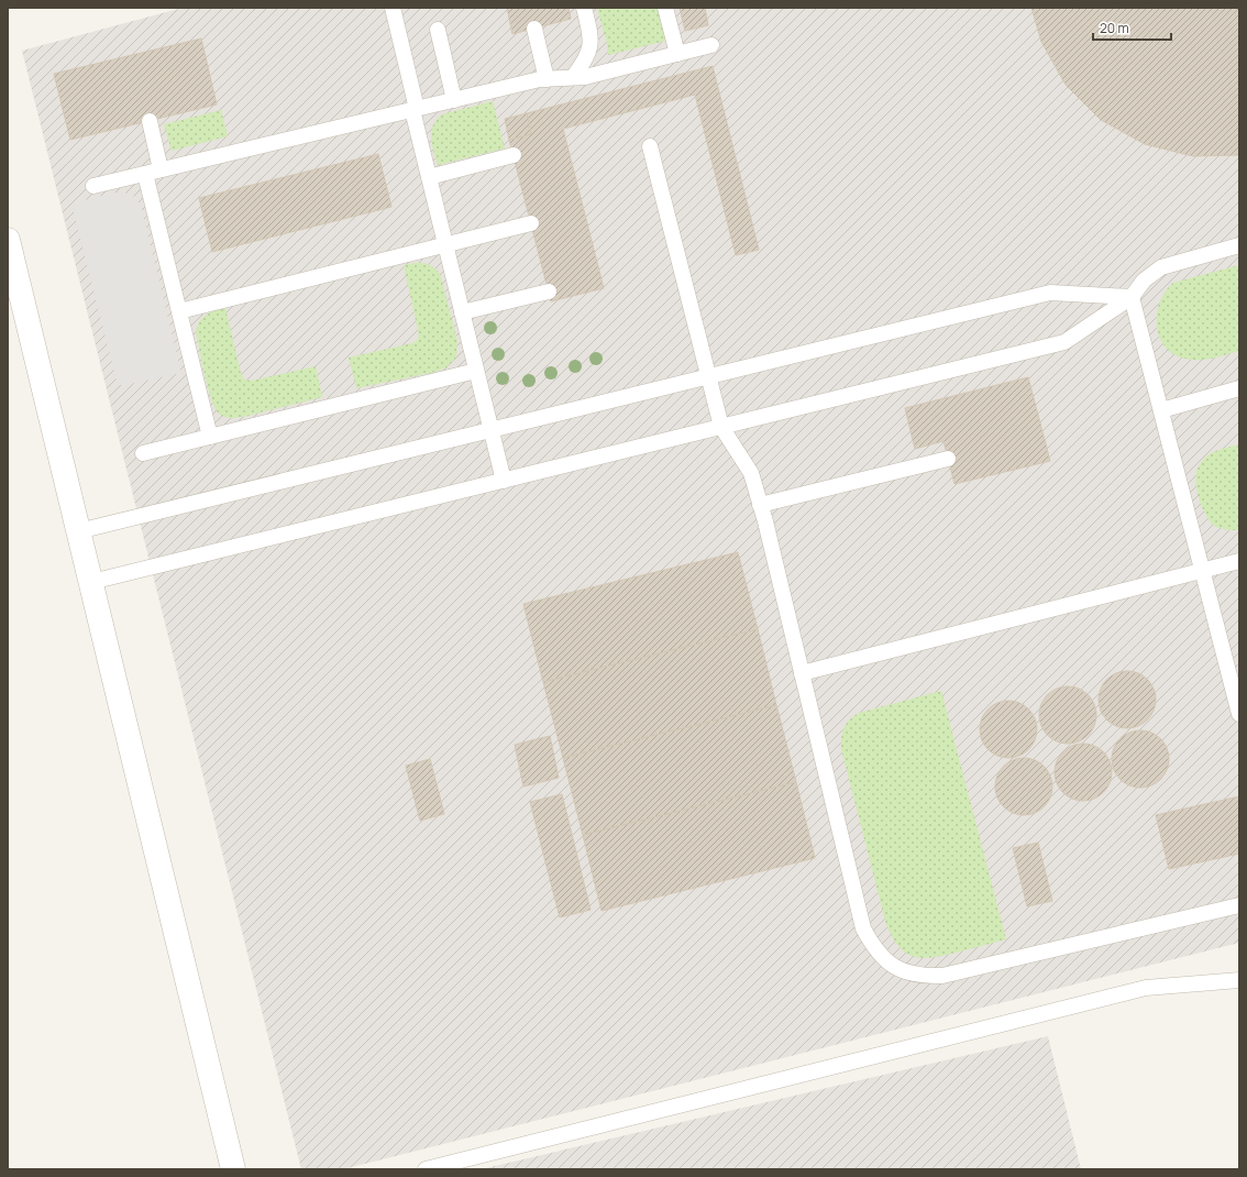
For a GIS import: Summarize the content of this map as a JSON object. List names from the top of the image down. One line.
{"scale_bar":"20 m"}
